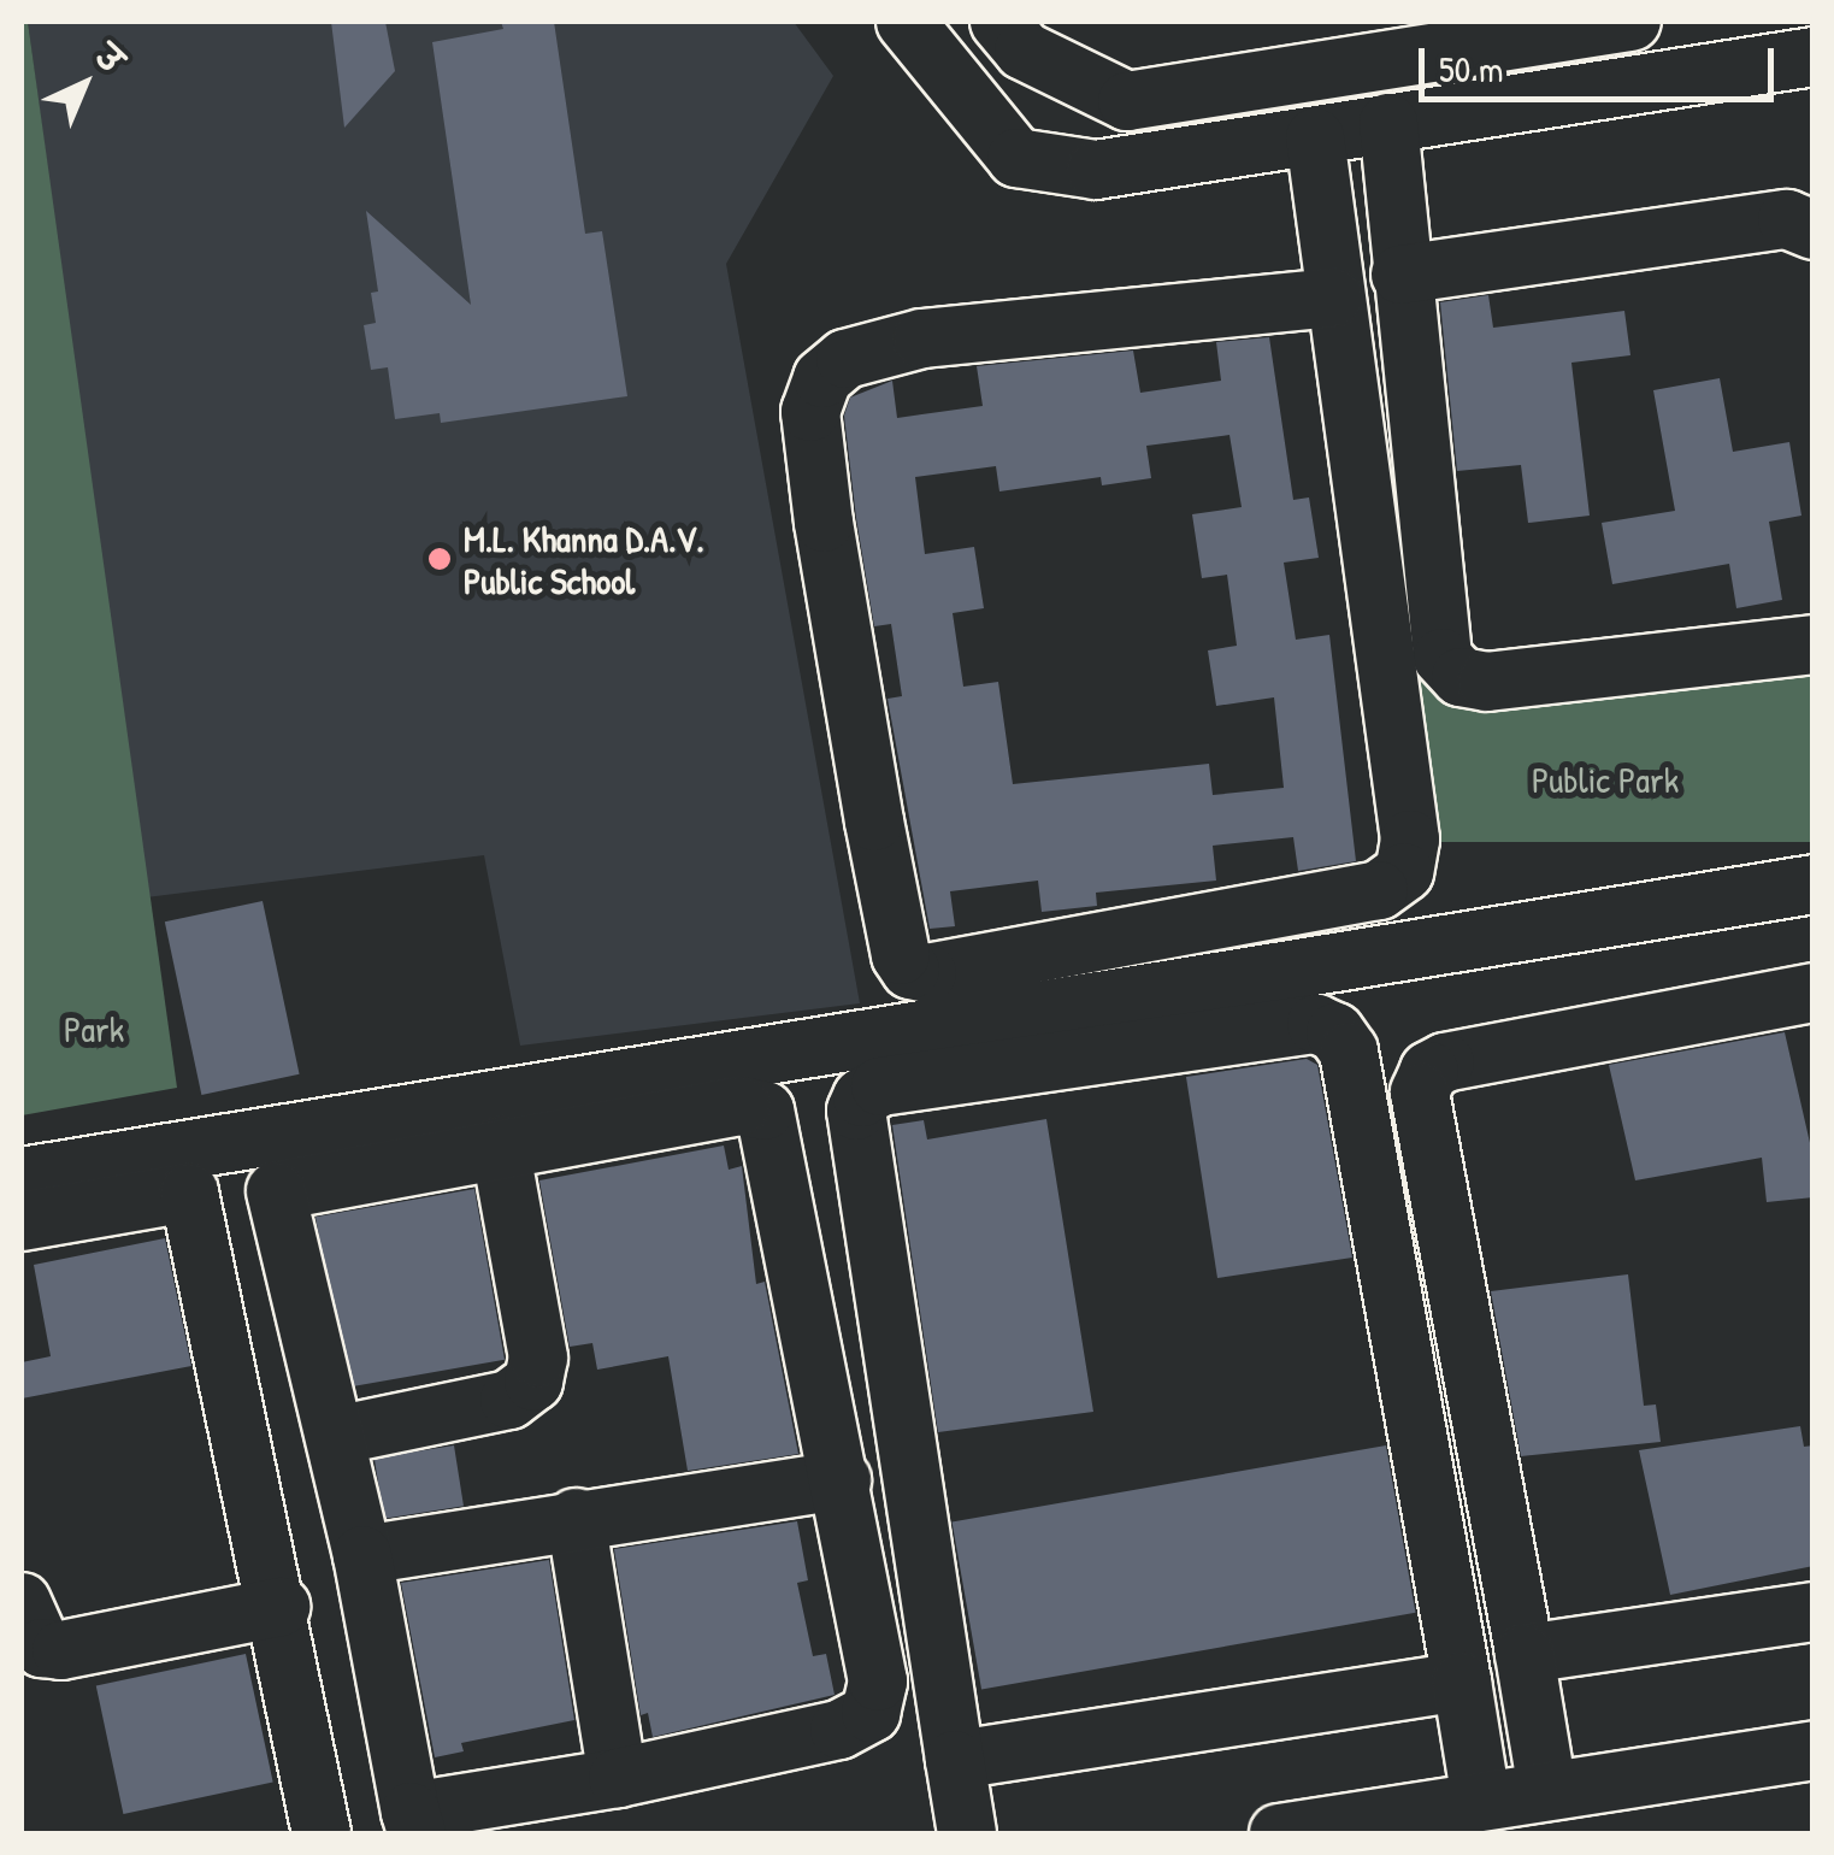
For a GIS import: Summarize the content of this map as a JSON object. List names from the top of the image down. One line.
{"parks":["Public Park","Park"],"places":["M.L. Khanna D.A.V. Public School"],"scale_bar":"50 m","north":"top right"}
